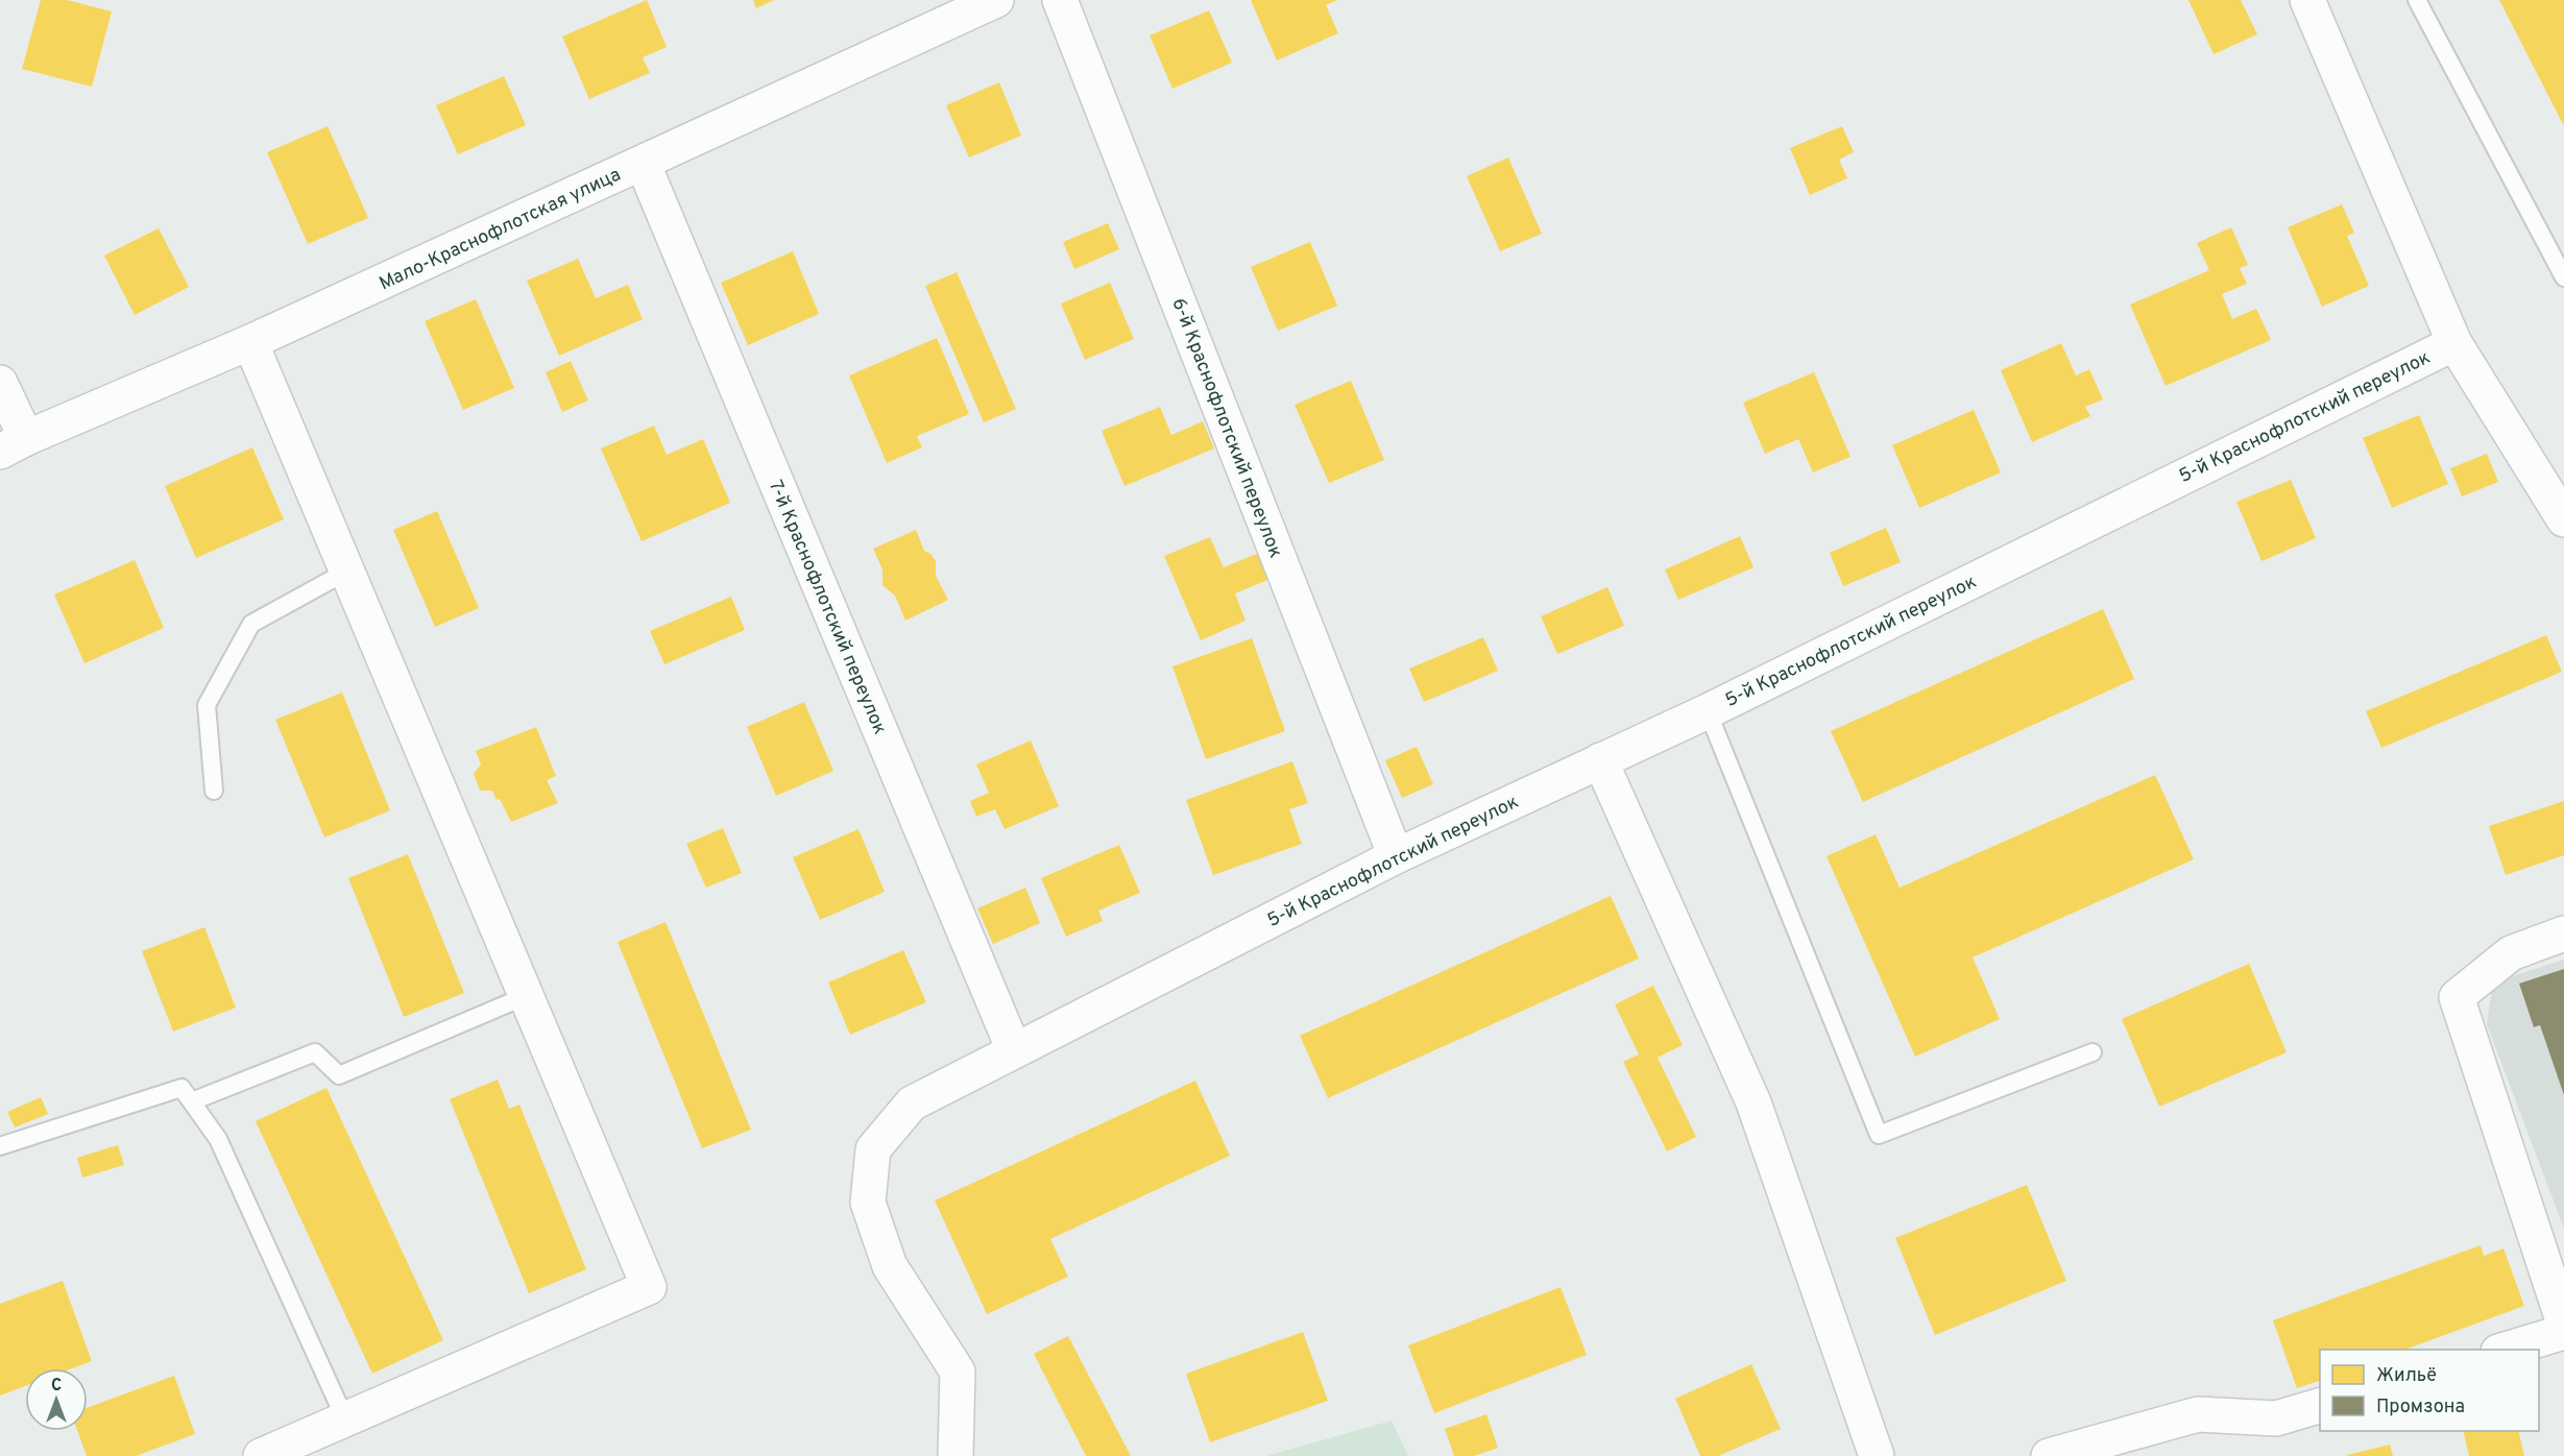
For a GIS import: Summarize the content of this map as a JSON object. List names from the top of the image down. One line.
{"streets":{"street":["Мало-Краснофлотская улица","5-й Краснофлотский переулок","6-й Краснофлотский переулок","7-й Краснофлотский переулок"]},"crossings":[["Мало-Краснофлотская улица","7-й Краснофлотский переулок"],["5-й Краснофлотский переулок","6-й Краснофлотский переулок"],["5-й Краснофлотский переулок","7-й Краснофлотский переулок"]],"legend":["Жильё","Промзона"],"north":"top"}
